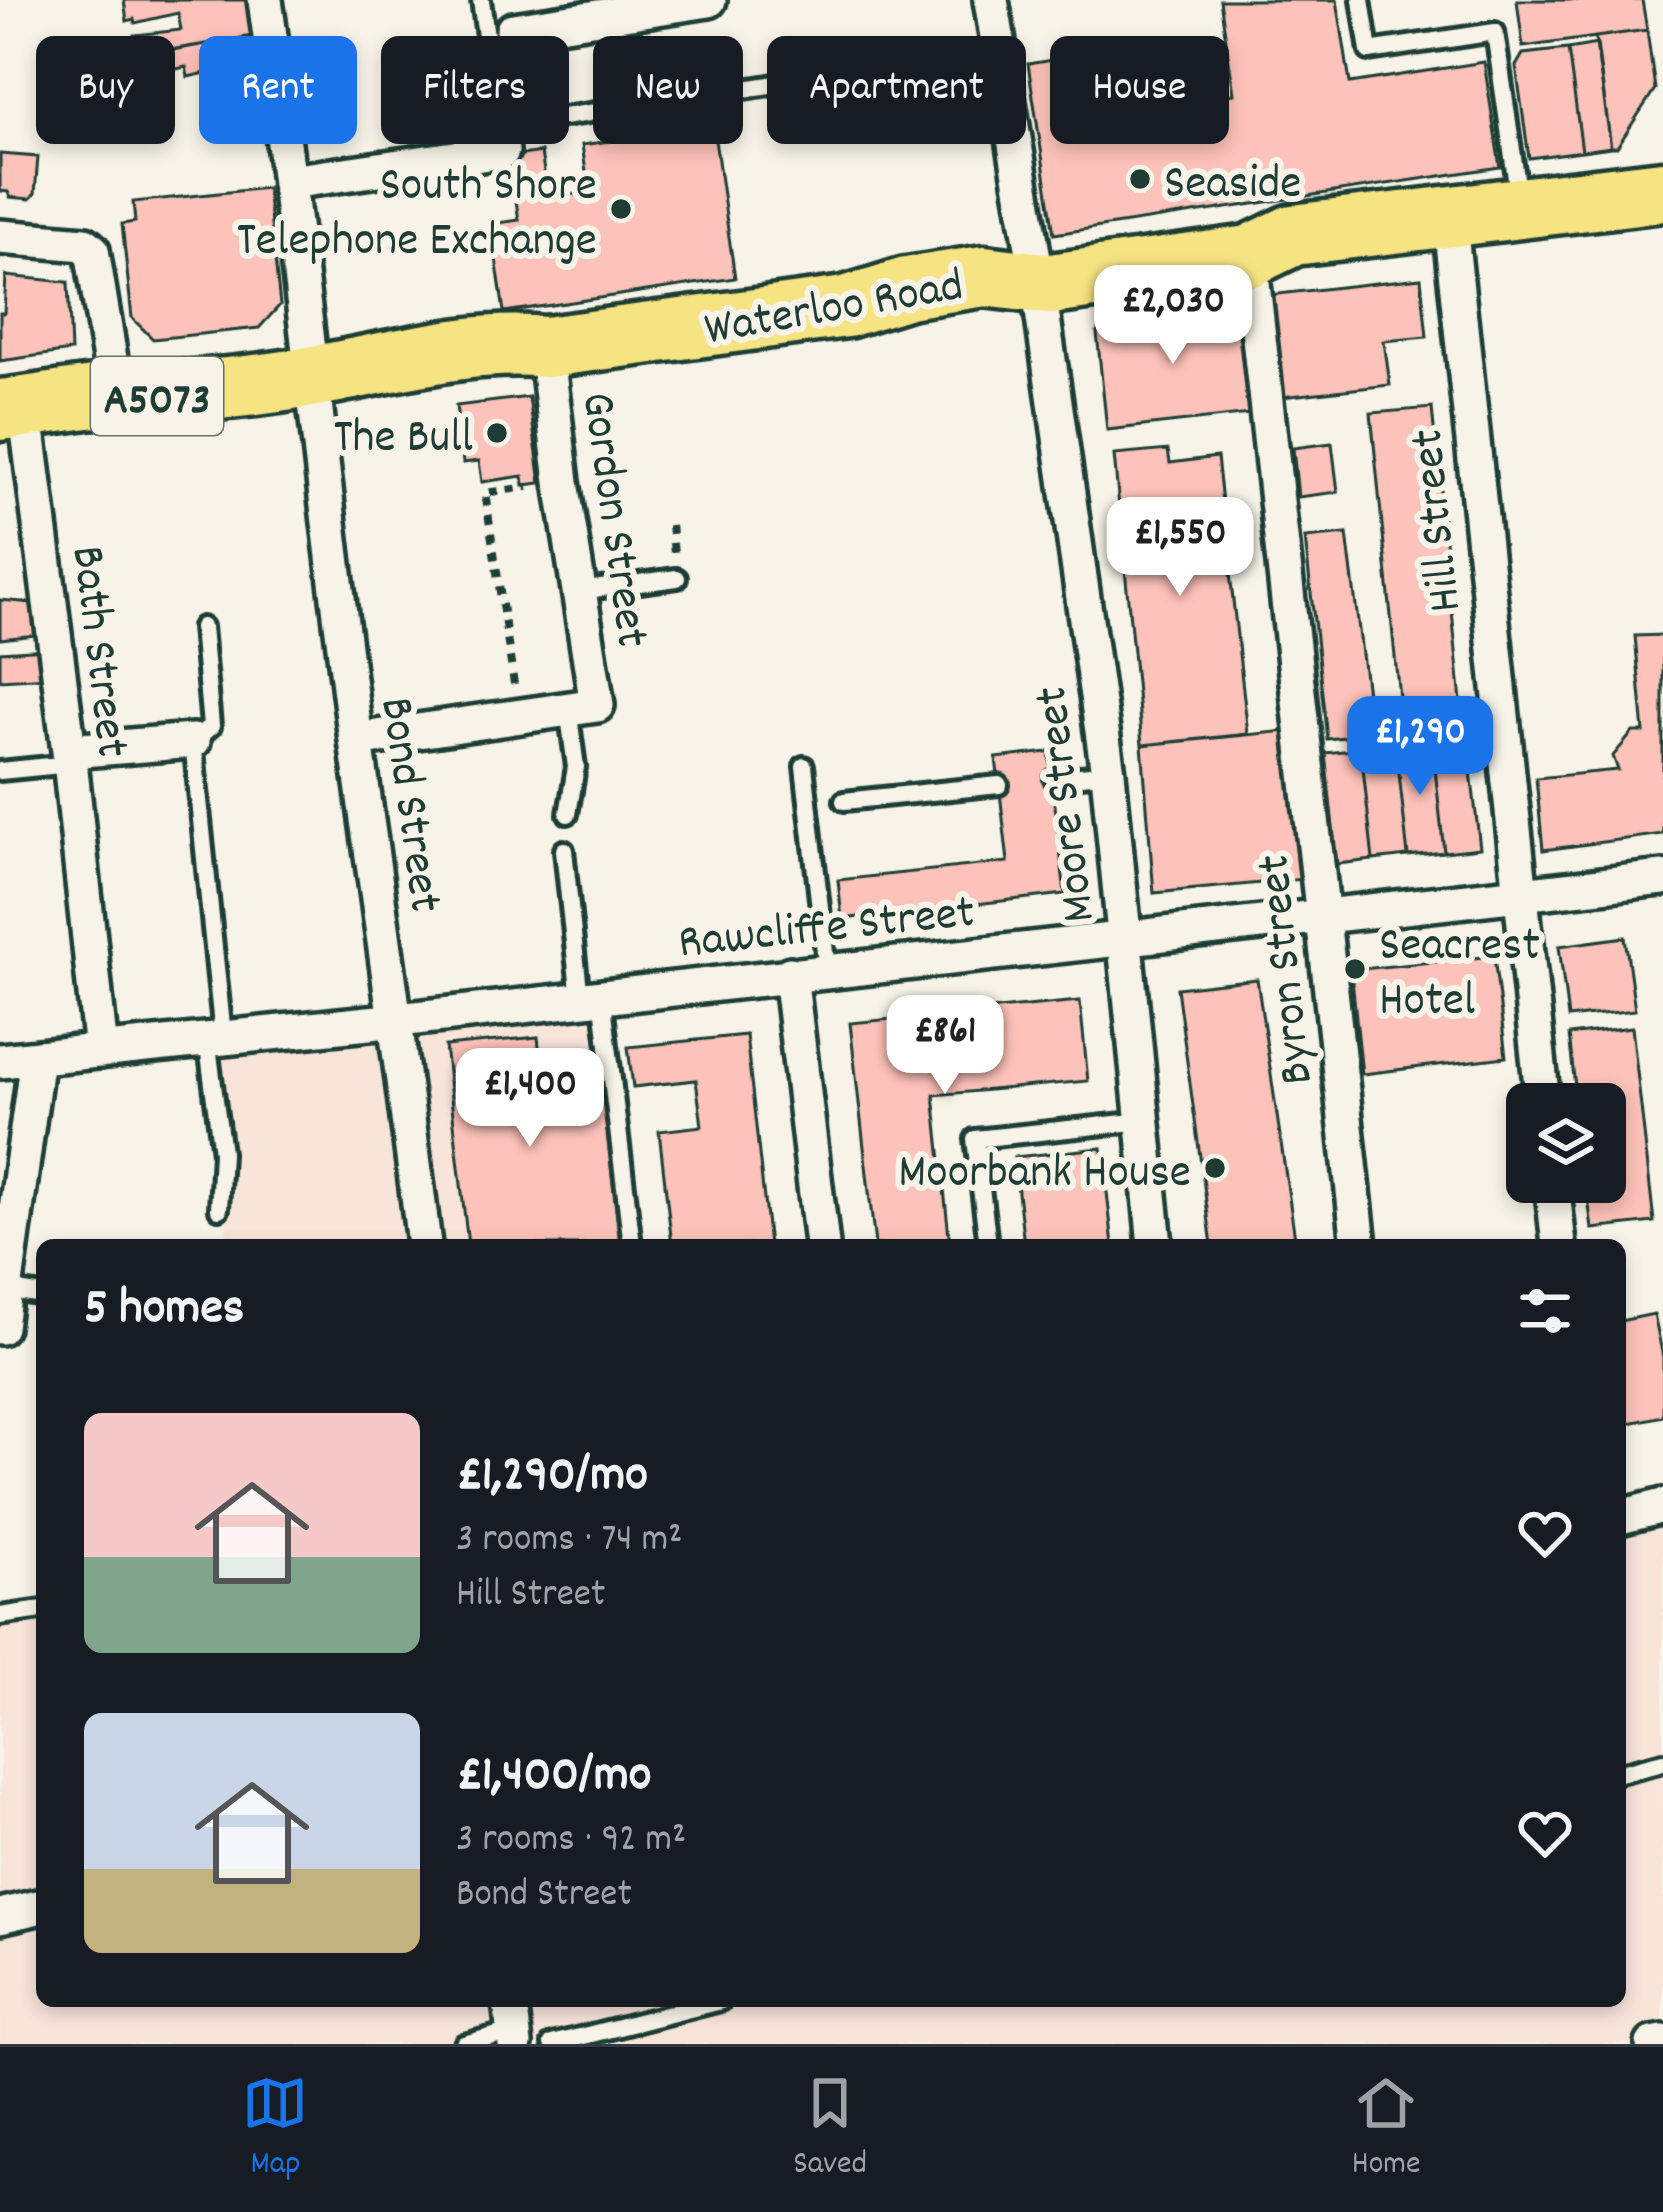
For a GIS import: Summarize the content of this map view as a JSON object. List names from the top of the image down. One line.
{"streets":{"highway":["Waterloo Road","A5073"],"street":["Gordon Street","Hill Street","Bath Street","Bond Street","Moore Street","Rawcliffe Street","Byron Street"]},"crossings":[["Waterloo Road","Gordon Street"],["Waterloo Road","Hill Street"],["Waterloo Road","Bath Street"],["Waterloo Road","Bond Street"],["Waterloo Road","Moore Street"],["Waterloo Road","Byron Street"],["Hill Street","Rawcliffe Street"],["Bath Street","Rawcliffe Street"],["Bond Street","Rawcliffe Street"],["Moore Street","Rawcliffe Street"],["Rawcliffe Street","Byron Street"]],"places":["Seaside","South Shore Telephone Exchange","The Bull","Seacrest Hotel","Moorbank House"],"page":{"chip":["Buy","Rent","Filters","New","Apartment","House"],"price":["£2,030","£1,550","£1,290","£861","£1,400"],"heading":"5 homes","list":[{"name":"£1,290/mo","note":"3 rooms · 74 m² · Hill Street"},{"name":"£1,400/mo","note":"3 rooms · 92 m² · Bond Street"}],"tabs":["Map","Saved","Home"]}}
